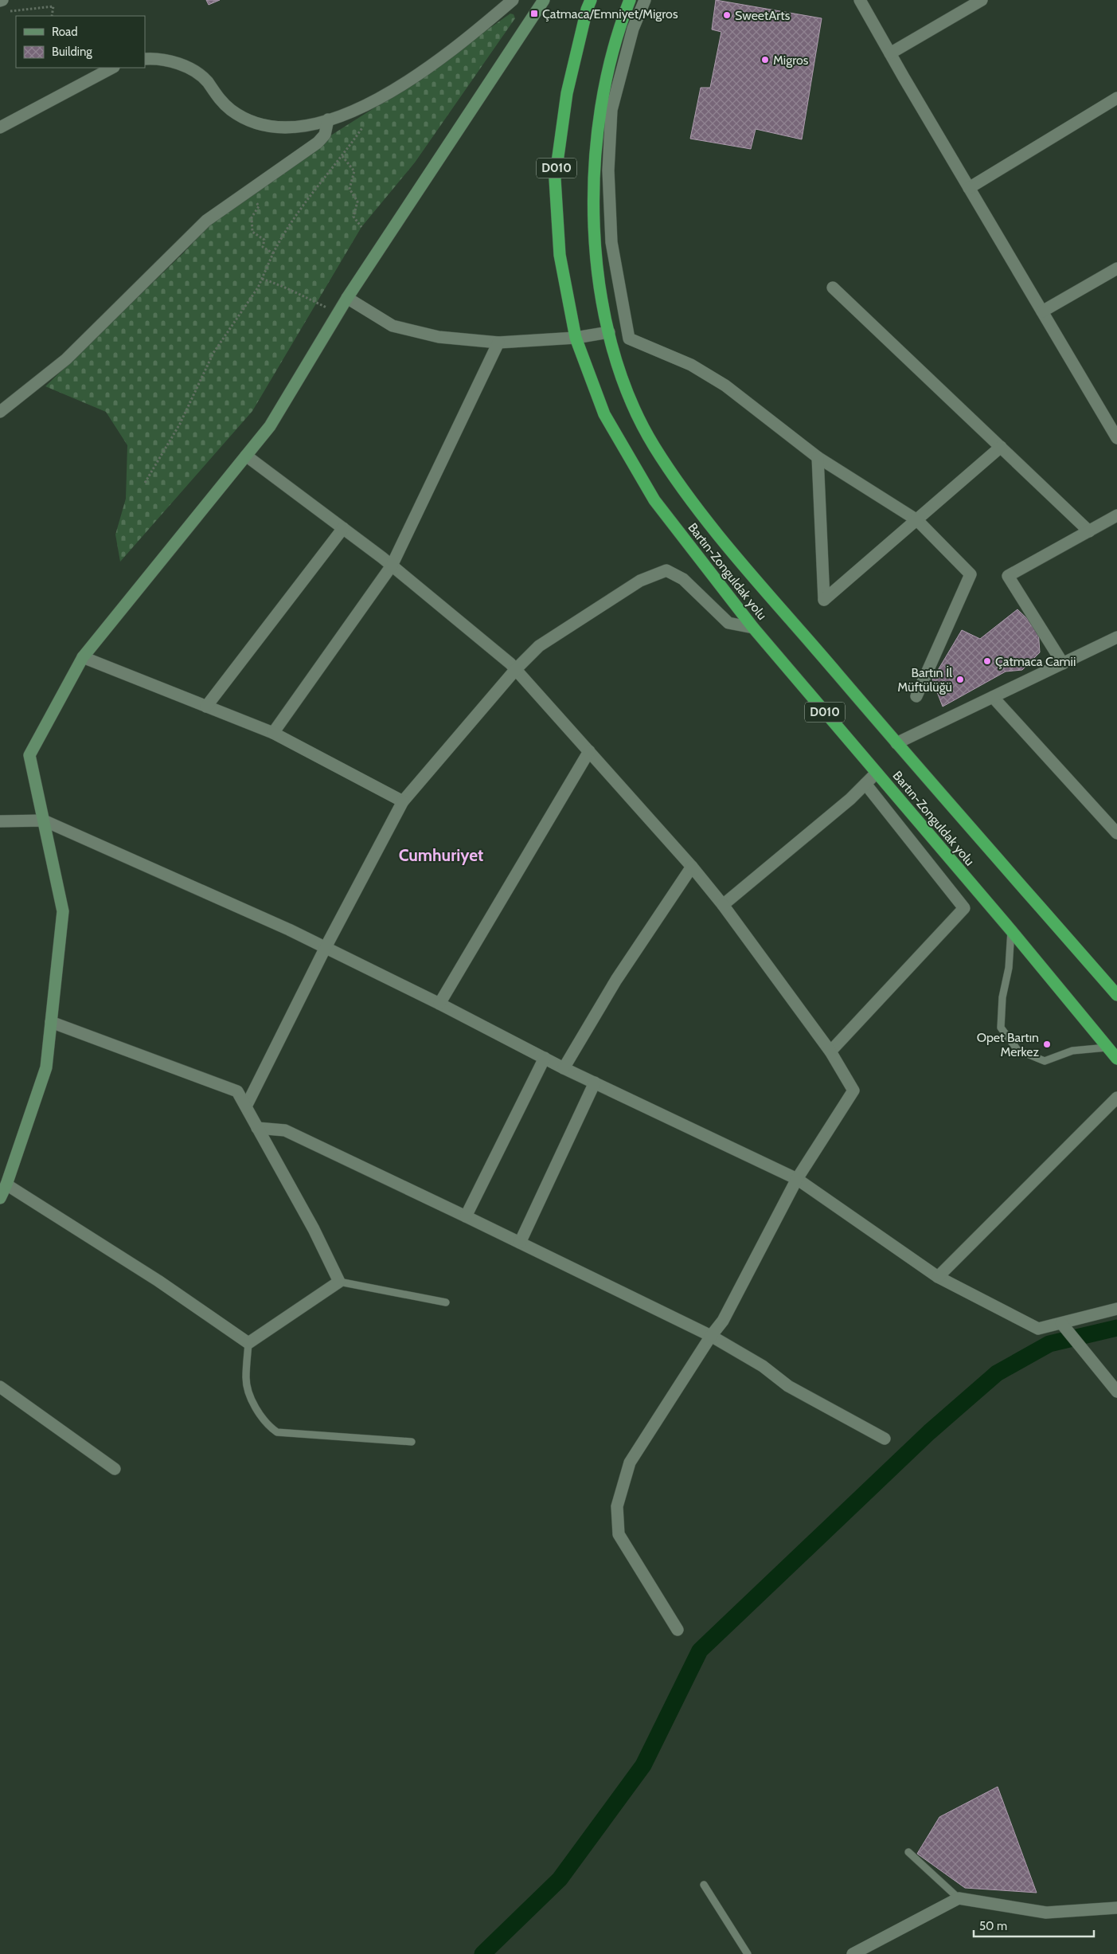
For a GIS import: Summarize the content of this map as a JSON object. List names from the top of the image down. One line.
{"streets":{"highway":["D010","Bartın-Zonguldak yolu"]},"districts":["Cumhuriyet"],"places":{"transit":["Çatmaca/Emniyet/Migros"],"other":["SweetArts","Migros","Çatmaca Camii","Bartın İl Müftülüğü","Opet Bartın Merkez"]},"legend":["Road","Building"],"scale_bar":"50 m"}
